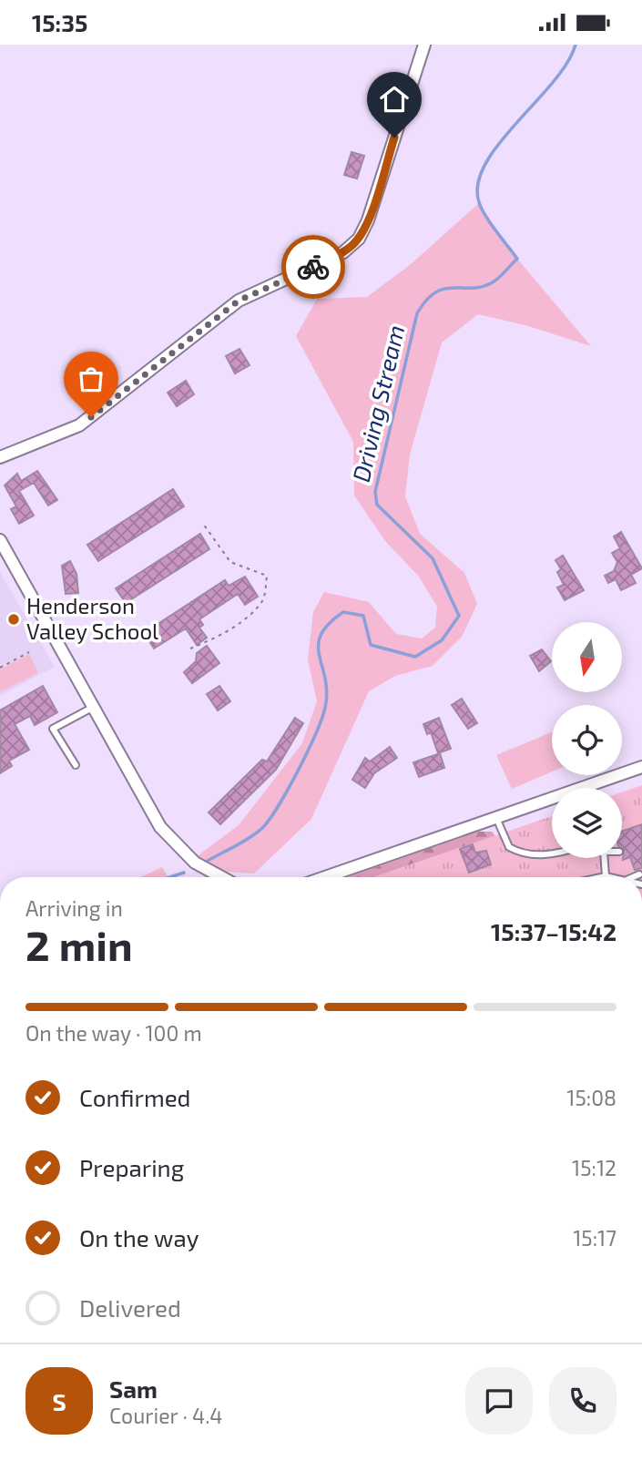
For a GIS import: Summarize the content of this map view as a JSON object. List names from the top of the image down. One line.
{"water":["Driving Stream"],"places":["Henderson Valley School"],"north":"bottom","page":{"status":"15:35","heading":["2 min","Arriving in","15:37–15:42"],"panel":["Sam","Courier · 4.4"],"bar":"On the way · 100 m","list":[["Confirmed","15:08"],["Preparing","15:12"],["On the way","15:17"],"Delivered"],"round":"S"}}
